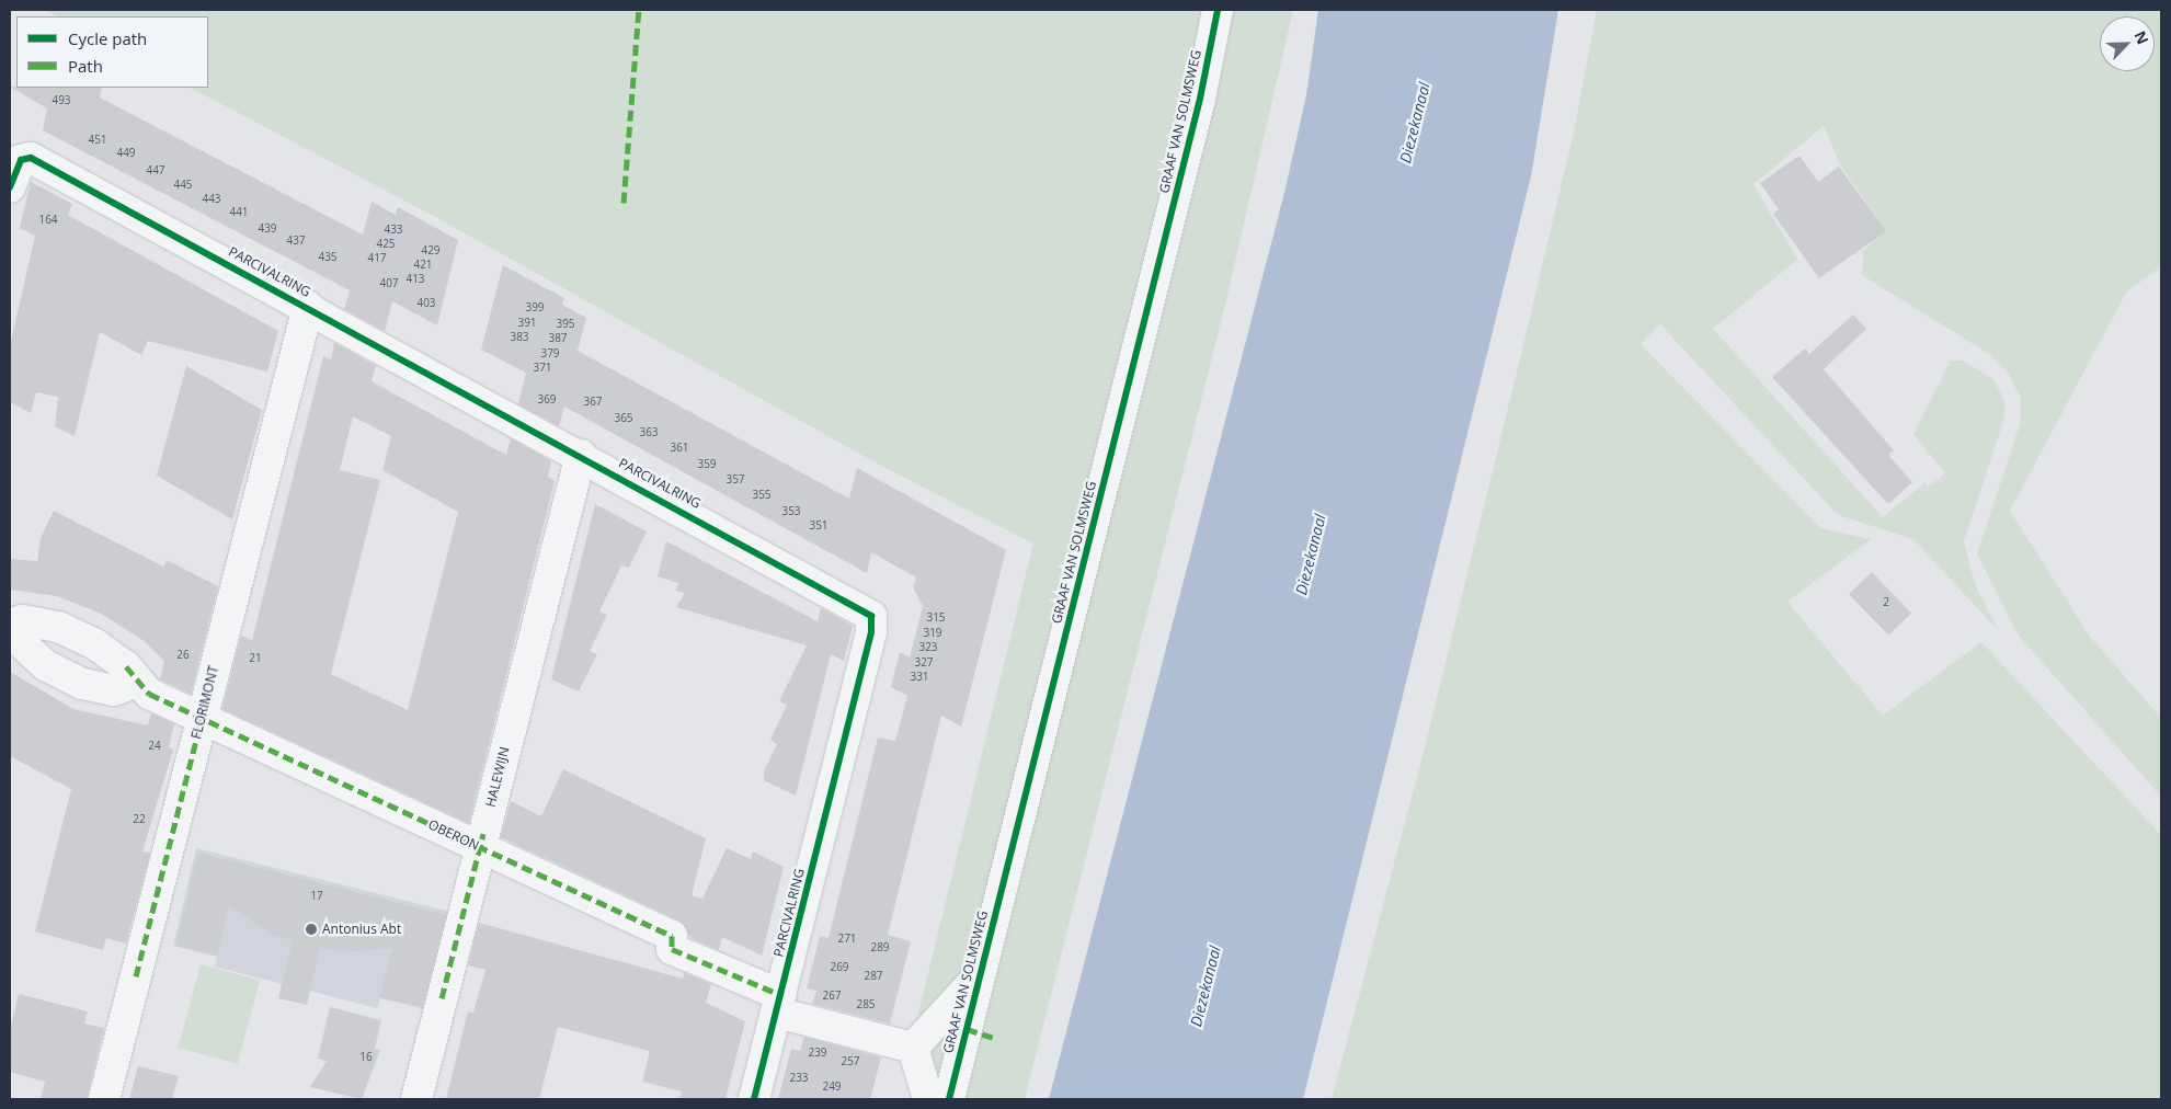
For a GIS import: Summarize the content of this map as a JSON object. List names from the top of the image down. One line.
{"streets":{"street":["GRAAF VAN SOLMSWEG","PARCIVALRING","FLORIMONT","HALEWIJN","OBERON"]},"crossings":[["PARCIVALRING","FLORIMONT"],["PARCIVALRING","HALEWIJN"],["PARCIVALRING","OBERON"],["FLORIMONT","OBERON"],["HALEWIJN","OBERON"]],"water":["Diezekanaal"],"places":["Antonius Abt"],"house_numbers":["493","451","449","447","445","443","441","164","439","433","437","425","429","435","417","421","413","407","403","399","391","395","383","387","379","371","369","367","365","363","361","359","357","355","353","351","2","315","319","323","26","21","327","331","24","22","17","271","289","269","287","267","285","239","16","257","233","249"],"legend":["Cycle path","Path"],"north":"top right"}
